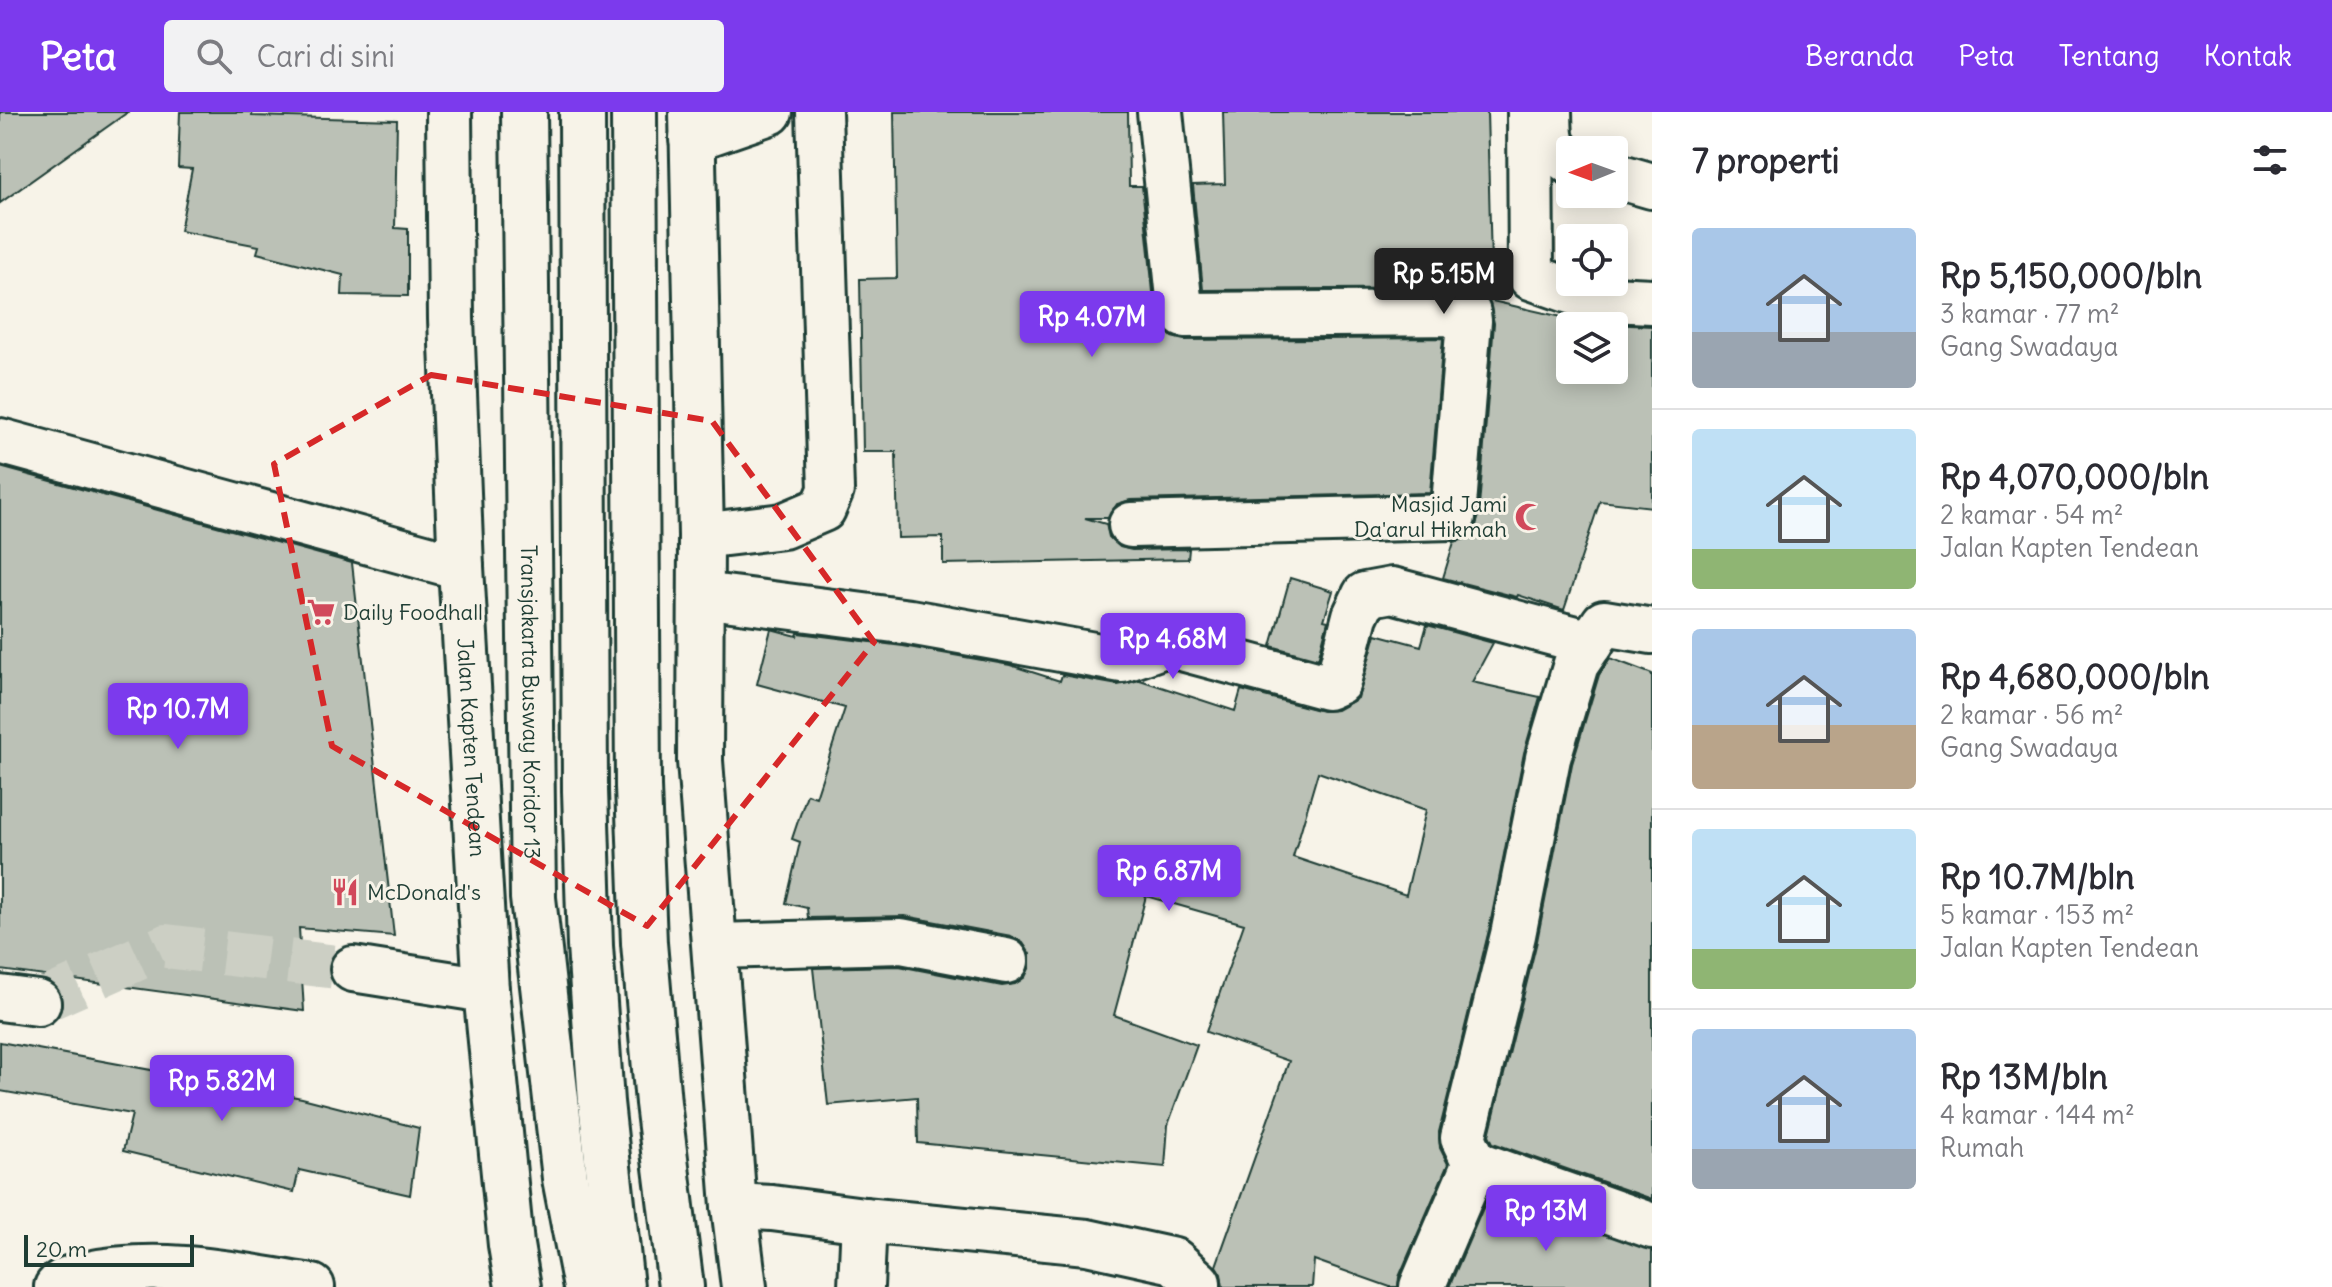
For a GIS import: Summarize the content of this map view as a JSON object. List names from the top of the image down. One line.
{"streets":{"main road":["Transjakarta Busway Koridor 13","Jalan Kapten Tendean"]},"places":{"mosque":["Masjid Jami Da'arul Hikmah"],"supermarket":["Daily Foodhall"],"restaurant":["McDonald's"]},"scale_bar":"20 m","north":"left","page":{"header":"Peta","search":"Cari di sini","nav":["Beranda","Peta","Tentang","Kontak"],"heading":"7 properti","list":[{"name":"Rp 5,150,000/bln","note":"3 kamar · 77 m² · Gang Swadaya"},{"name":"Rp 4,070,000/bln","note":"2 kamar · 54 m² · Jalan Kapten Tendean"},{"name":"Rp 4,680,000/bln","note":"2 kamar · 56 m² · Gang Swadaya"},{"name":"Rp 10.7M/bln","note":"5 kamar · 153 m² · Jalan Kapten Tendean"},{"name":"Rp 13M/bln","note":"4 kamar · 144 m² · Rumah"}],"price":["Rp 5.15M","Rp 4.07M","Rp 4.68M","Rp 10.7M","Rp 6.87M","Rp 5.82M","Rp 13M"],"scale":"20 m"}}
